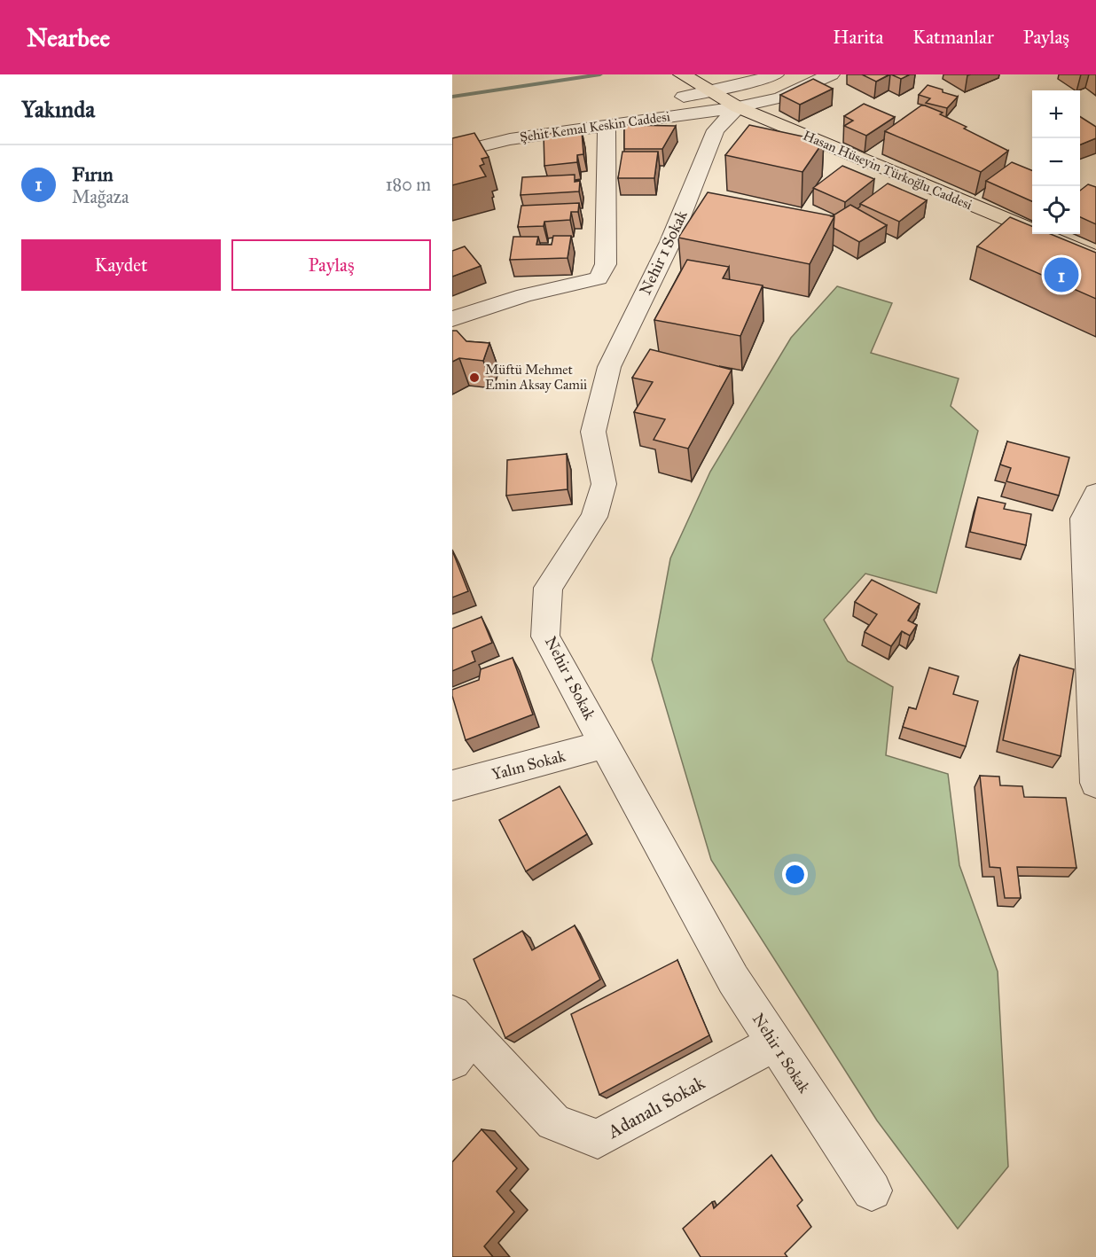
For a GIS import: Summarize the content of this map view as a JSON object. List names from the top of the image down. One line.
{"streets":{"main road":["Hasan Hüseyin Türkoğlu Caddesi"],"street":["Şehit Kemal Keskin Caddesi","Nehir 1 Sokak","Yalın Sokak","Adanalı Sokak"]},"crossings":[["Şehit Kemal Keskin Caddesi","Hasan Hüseyin Türkoğlu Caddesi"],["Şehit Kemal Keskin Caddesi","Nehir 1 Sokak"],["Hasan Hüseyin Türkoğlu Caddesi","Nehir 1 Sokak"],["Nehir 1 Sokak","Yalın Sokak"],["Nehir 1 Sokak","Adanalı Sokak"]],"places":["Müftü Mehmet Emin Aksay Camii"],"page":{"header":"Nearbee","nav":["Harita","Katmanlar","Paylaş"],"heading":"Yakında","map_buttons":["+","−"],"list":[{"mark":"1","name":"Fırın","note":"Mağaza","value":"180 m"}],"buttons":["Kaydet","Paylaş"],"pins":"1"}}
